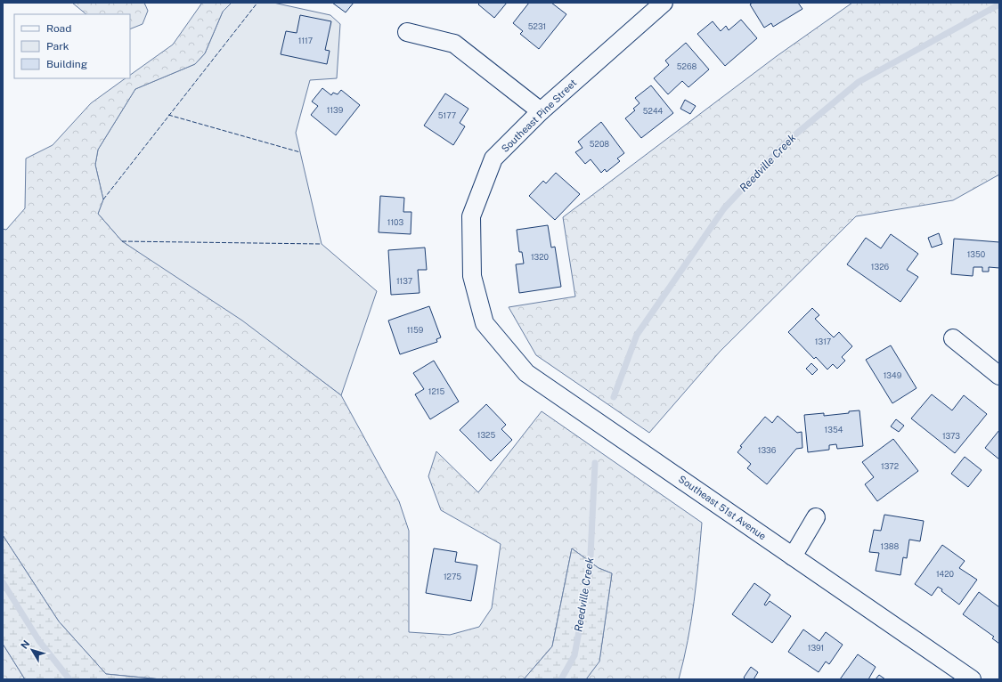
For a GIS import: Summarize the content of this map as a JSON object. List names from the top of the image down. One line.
{"streets":{"street":["Southeast Pine Street","Southeast 51st Avenue"]},"crossings":[["Southeast Pine Street","Southeast 51st Avenue"]],"water":["Reedville Creek"],"house_numbers":["5231","1117","5268","1139","5244","5177","5208","1103","1350","1320","1326","1137","1159","1317","1349","1215","1354","1325","1373","1336","1372","1388","1420","1275","1391"],"legend":["Road","Park","Building"],"north":"top left"}
